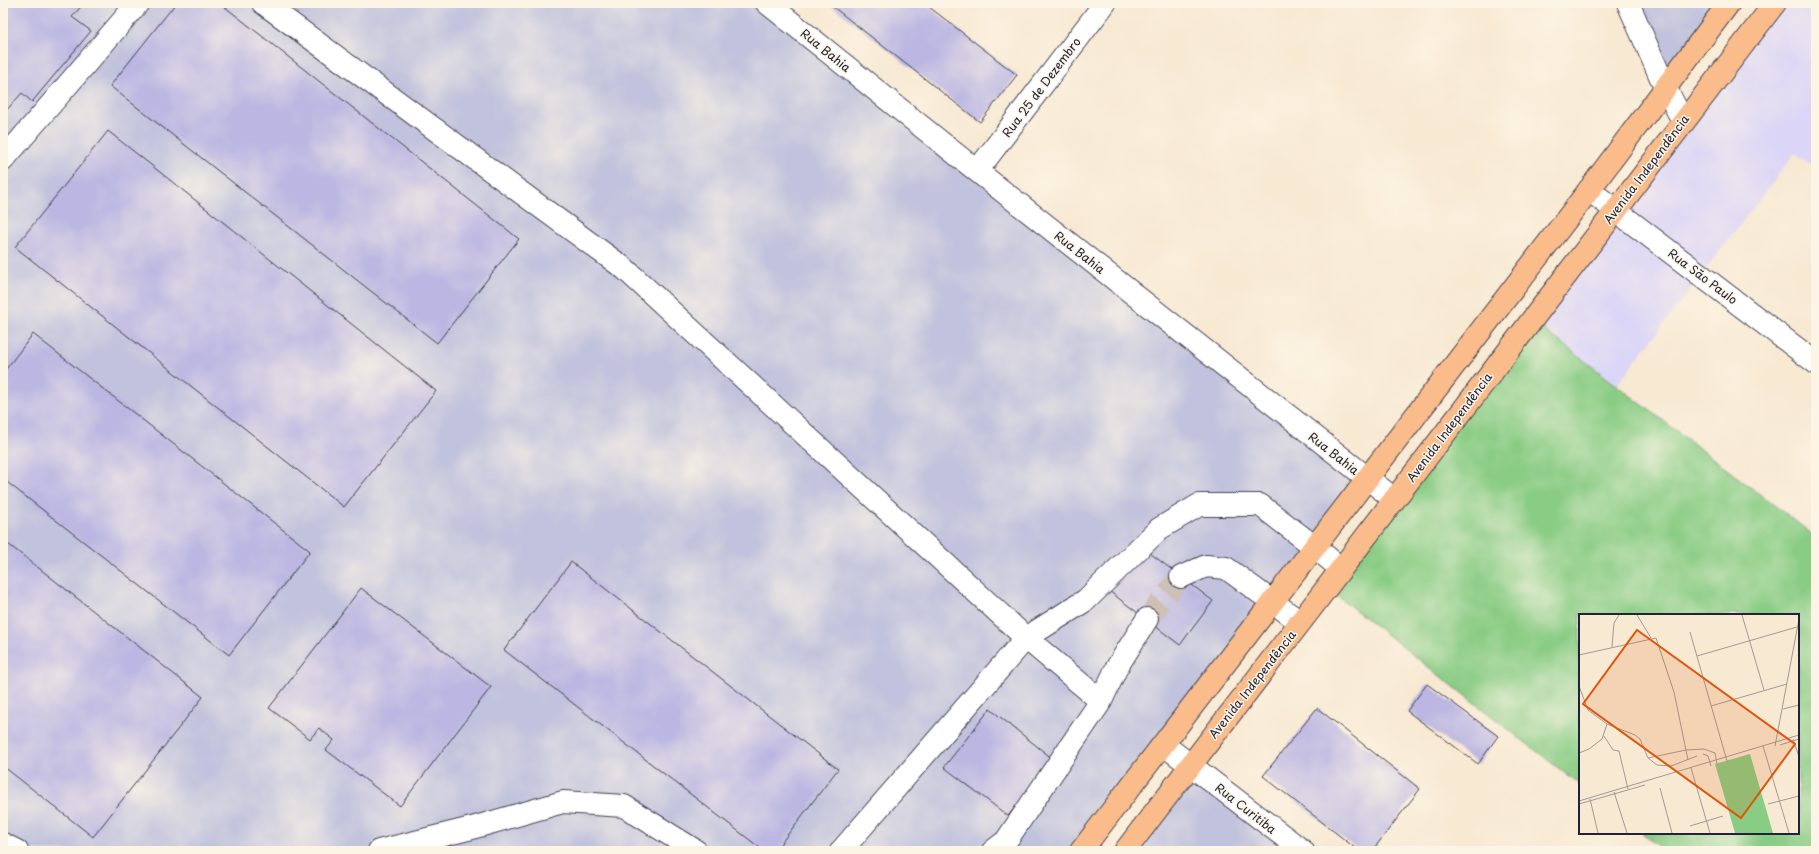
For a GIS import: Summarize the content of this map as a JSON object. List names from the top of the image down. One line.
{"streets":{"main road":["Avenida Independência"],"street":["Rua Bahia","Rua 25 de Dezembro","Rua São Paulo","Rua Curitiba"]},"crossings":[["Rua Bahia","Rua 25 de Dezembro"],["Rua Bahia","Avenida Independência"],["Avenida Independência","Rua São Paulo"],["Avenida Independência","Rua Curitiba"]]}
